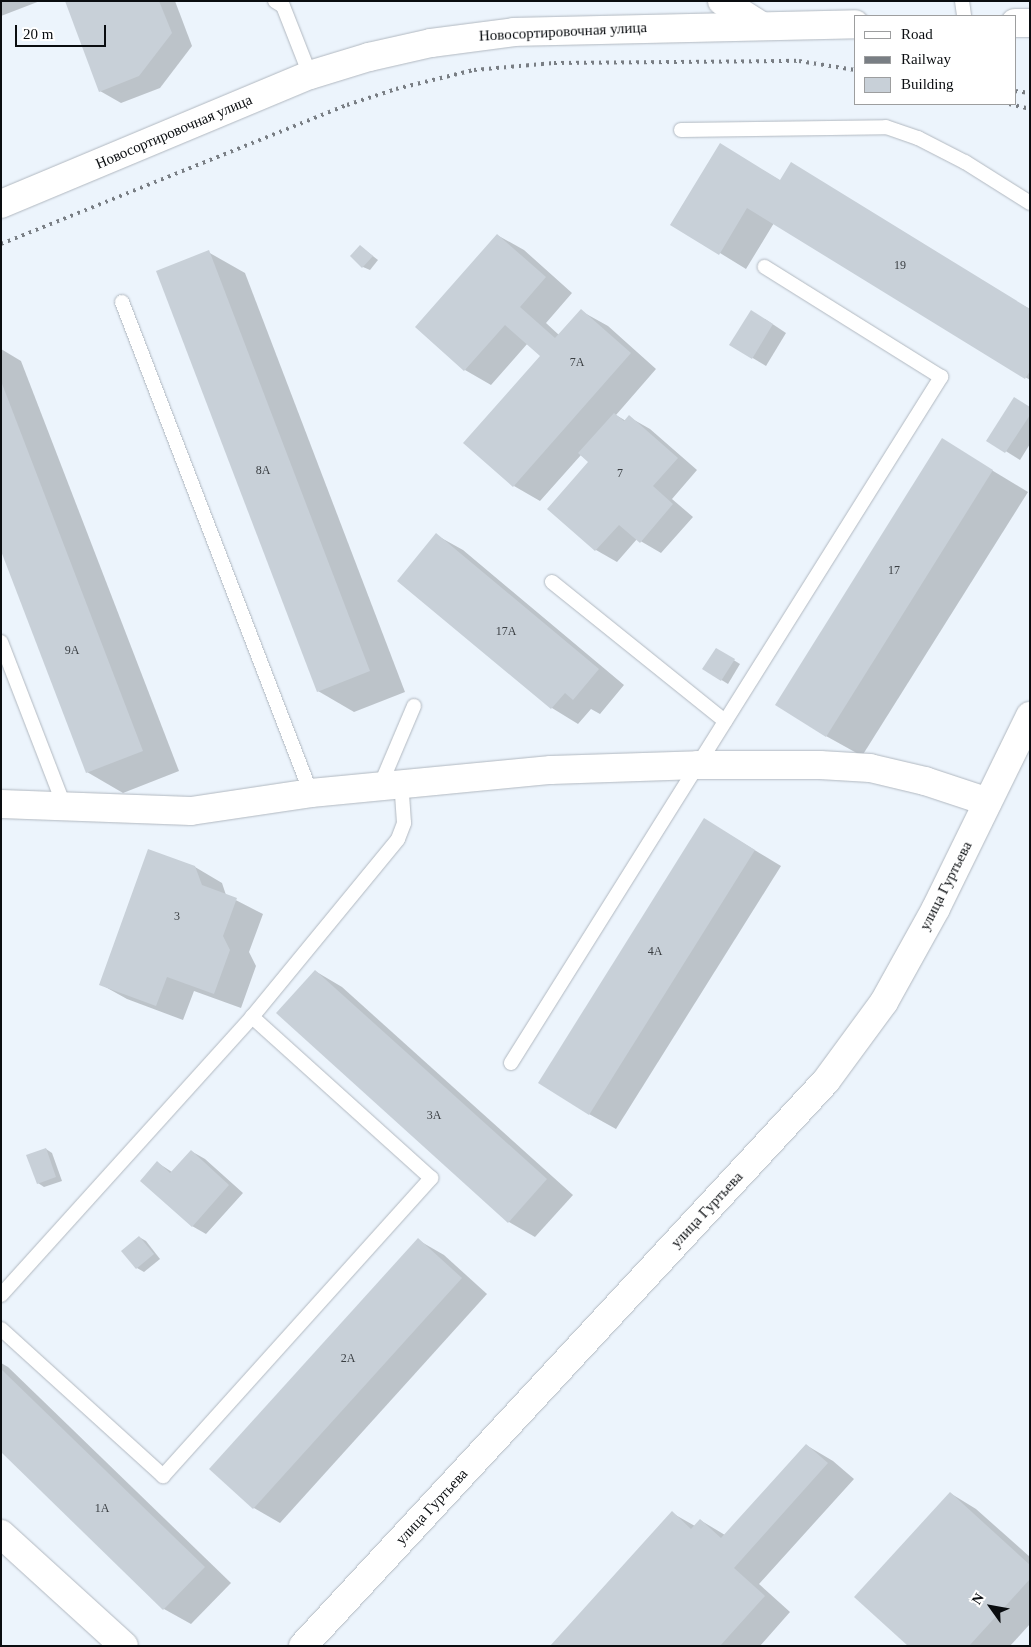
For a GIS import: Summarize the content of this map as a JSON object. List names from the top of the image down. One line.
{"streets":{"street":["Новосортировочная улица","улица Гуртьева"]},"house_numbers":["19","7А","8А","7","17","17А","9А","3","4А","3А","2А","1А"],"legend":["Road","Railway","Building"],"scale_bar":"20 m","north":"top left"}
